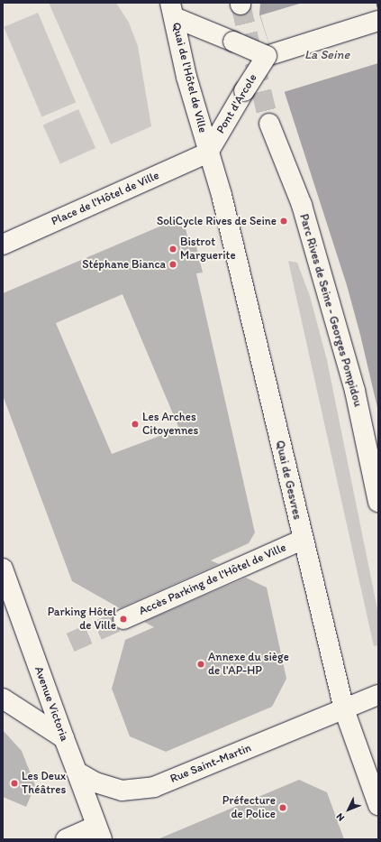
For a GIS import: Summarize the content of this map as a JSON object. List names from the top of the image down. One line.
{"streets":{"main road":["Quai de l'Hôtel de Ville","Pont d'Arcole","Place de l'Hôtel de Ville","Parc Rives de Seine - Georges Pompidou","Quai de Gesvres","Accès Parking de l'Hôtel de Ville","Avenue Victoria","Rue Saint-Martin"]},"crossings":[["Quai de l'Hôtel de Ville","Pont d'Arcole"],["Quai de l'Hôtel de Ville","Place de l'Hôtel de Ville"],["Quai de l'Hôtel de Ville","Quai de Gesvres"],["Pont d'Arcole","Place de l'Hôtel de Ville"],["Pont d'Arcole","Quai de Gesvres"],["Place de l'Hôtel de Ville","Quai de Gesvres"],["Quai de Gesvres","Accès Parking de l'Hôtel de Ville"],["Quai de Gesvres","Rue Saint-Martin"],["Avenue Victoria","Rue Saint-Martin"]],"water":["La Seine"],"places":["SoliCycle Rives de Seine","Bistrot Marguerite","Stéphane Bianca","Les Arches Citoyennes","Parking Hôtel de Ville","Annexe du siège de l'AP-HP","Les Deux Théâtres","Préfecture de Police"],"north":"bottom left"}
